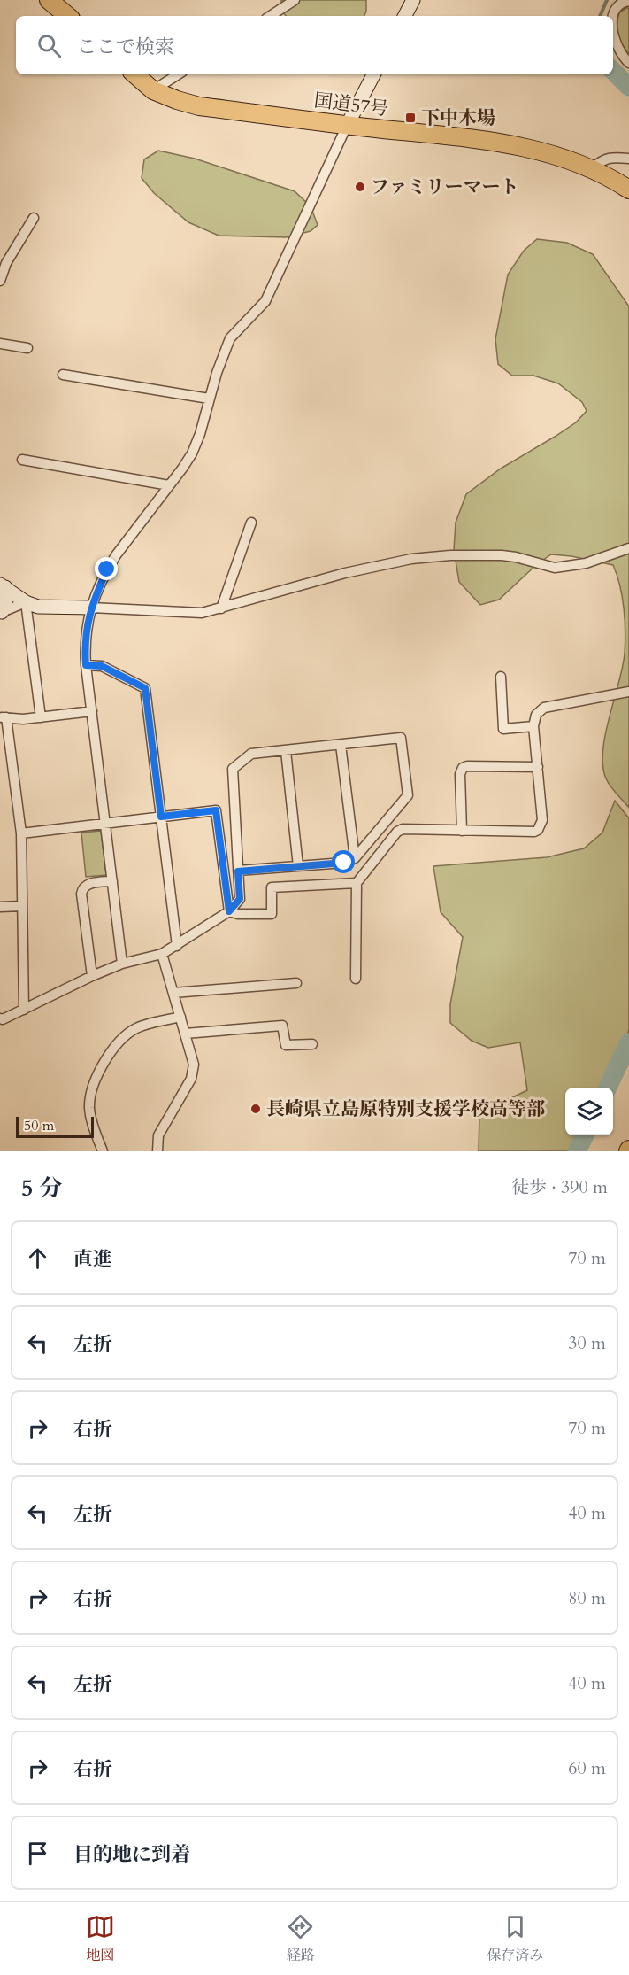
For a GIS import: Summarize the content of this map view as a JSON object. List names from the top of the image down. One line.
{"streets":{"highway":["国道57号"]},"places":{"transit":["下中木場"],"other":["ファミリーマート","長崎県立島原特別支援学校高等部"]},"scale_bar":"50 m","page":{"search":"ここで検索","scale":"50 m","heading":["5 分","徒歩 · 390 m"],"list":[["直進","70 m"],["左折","30 m"],["右折","70 m"],["左折","40 m"],["右折","80 m"],["左折","40 m"],["右折","60 m"],"目的地に到着"],"nav":["地図","経路","保存済み"]}}
